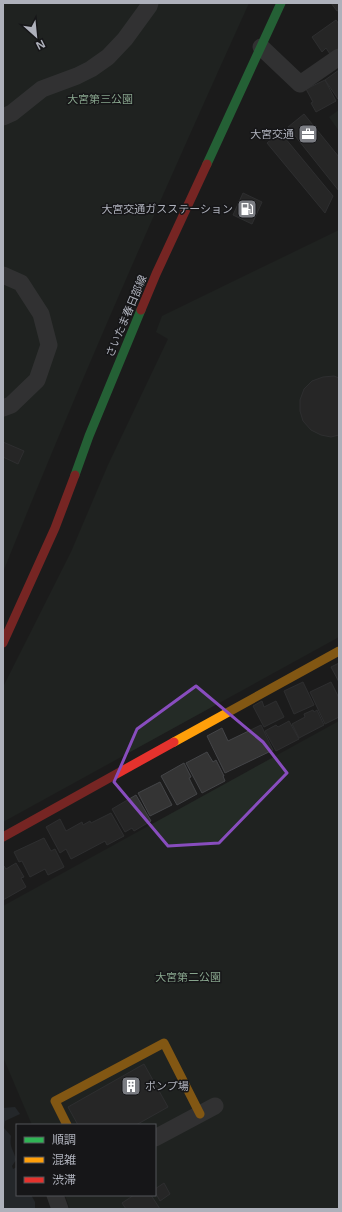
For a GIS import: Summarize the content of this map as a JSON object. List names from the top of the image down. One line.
{"streets":{"main road":["さいたま春日部線"]},"parks":["大宮第三公園","大宮第二公園"],"places":{"office":["大宮交通"],"fuel station":["大宮交通ガスステーション"],"building":["ポンプ場"]},"legend":["順調","混雑","渋滞"],"north":"bottom right"}
